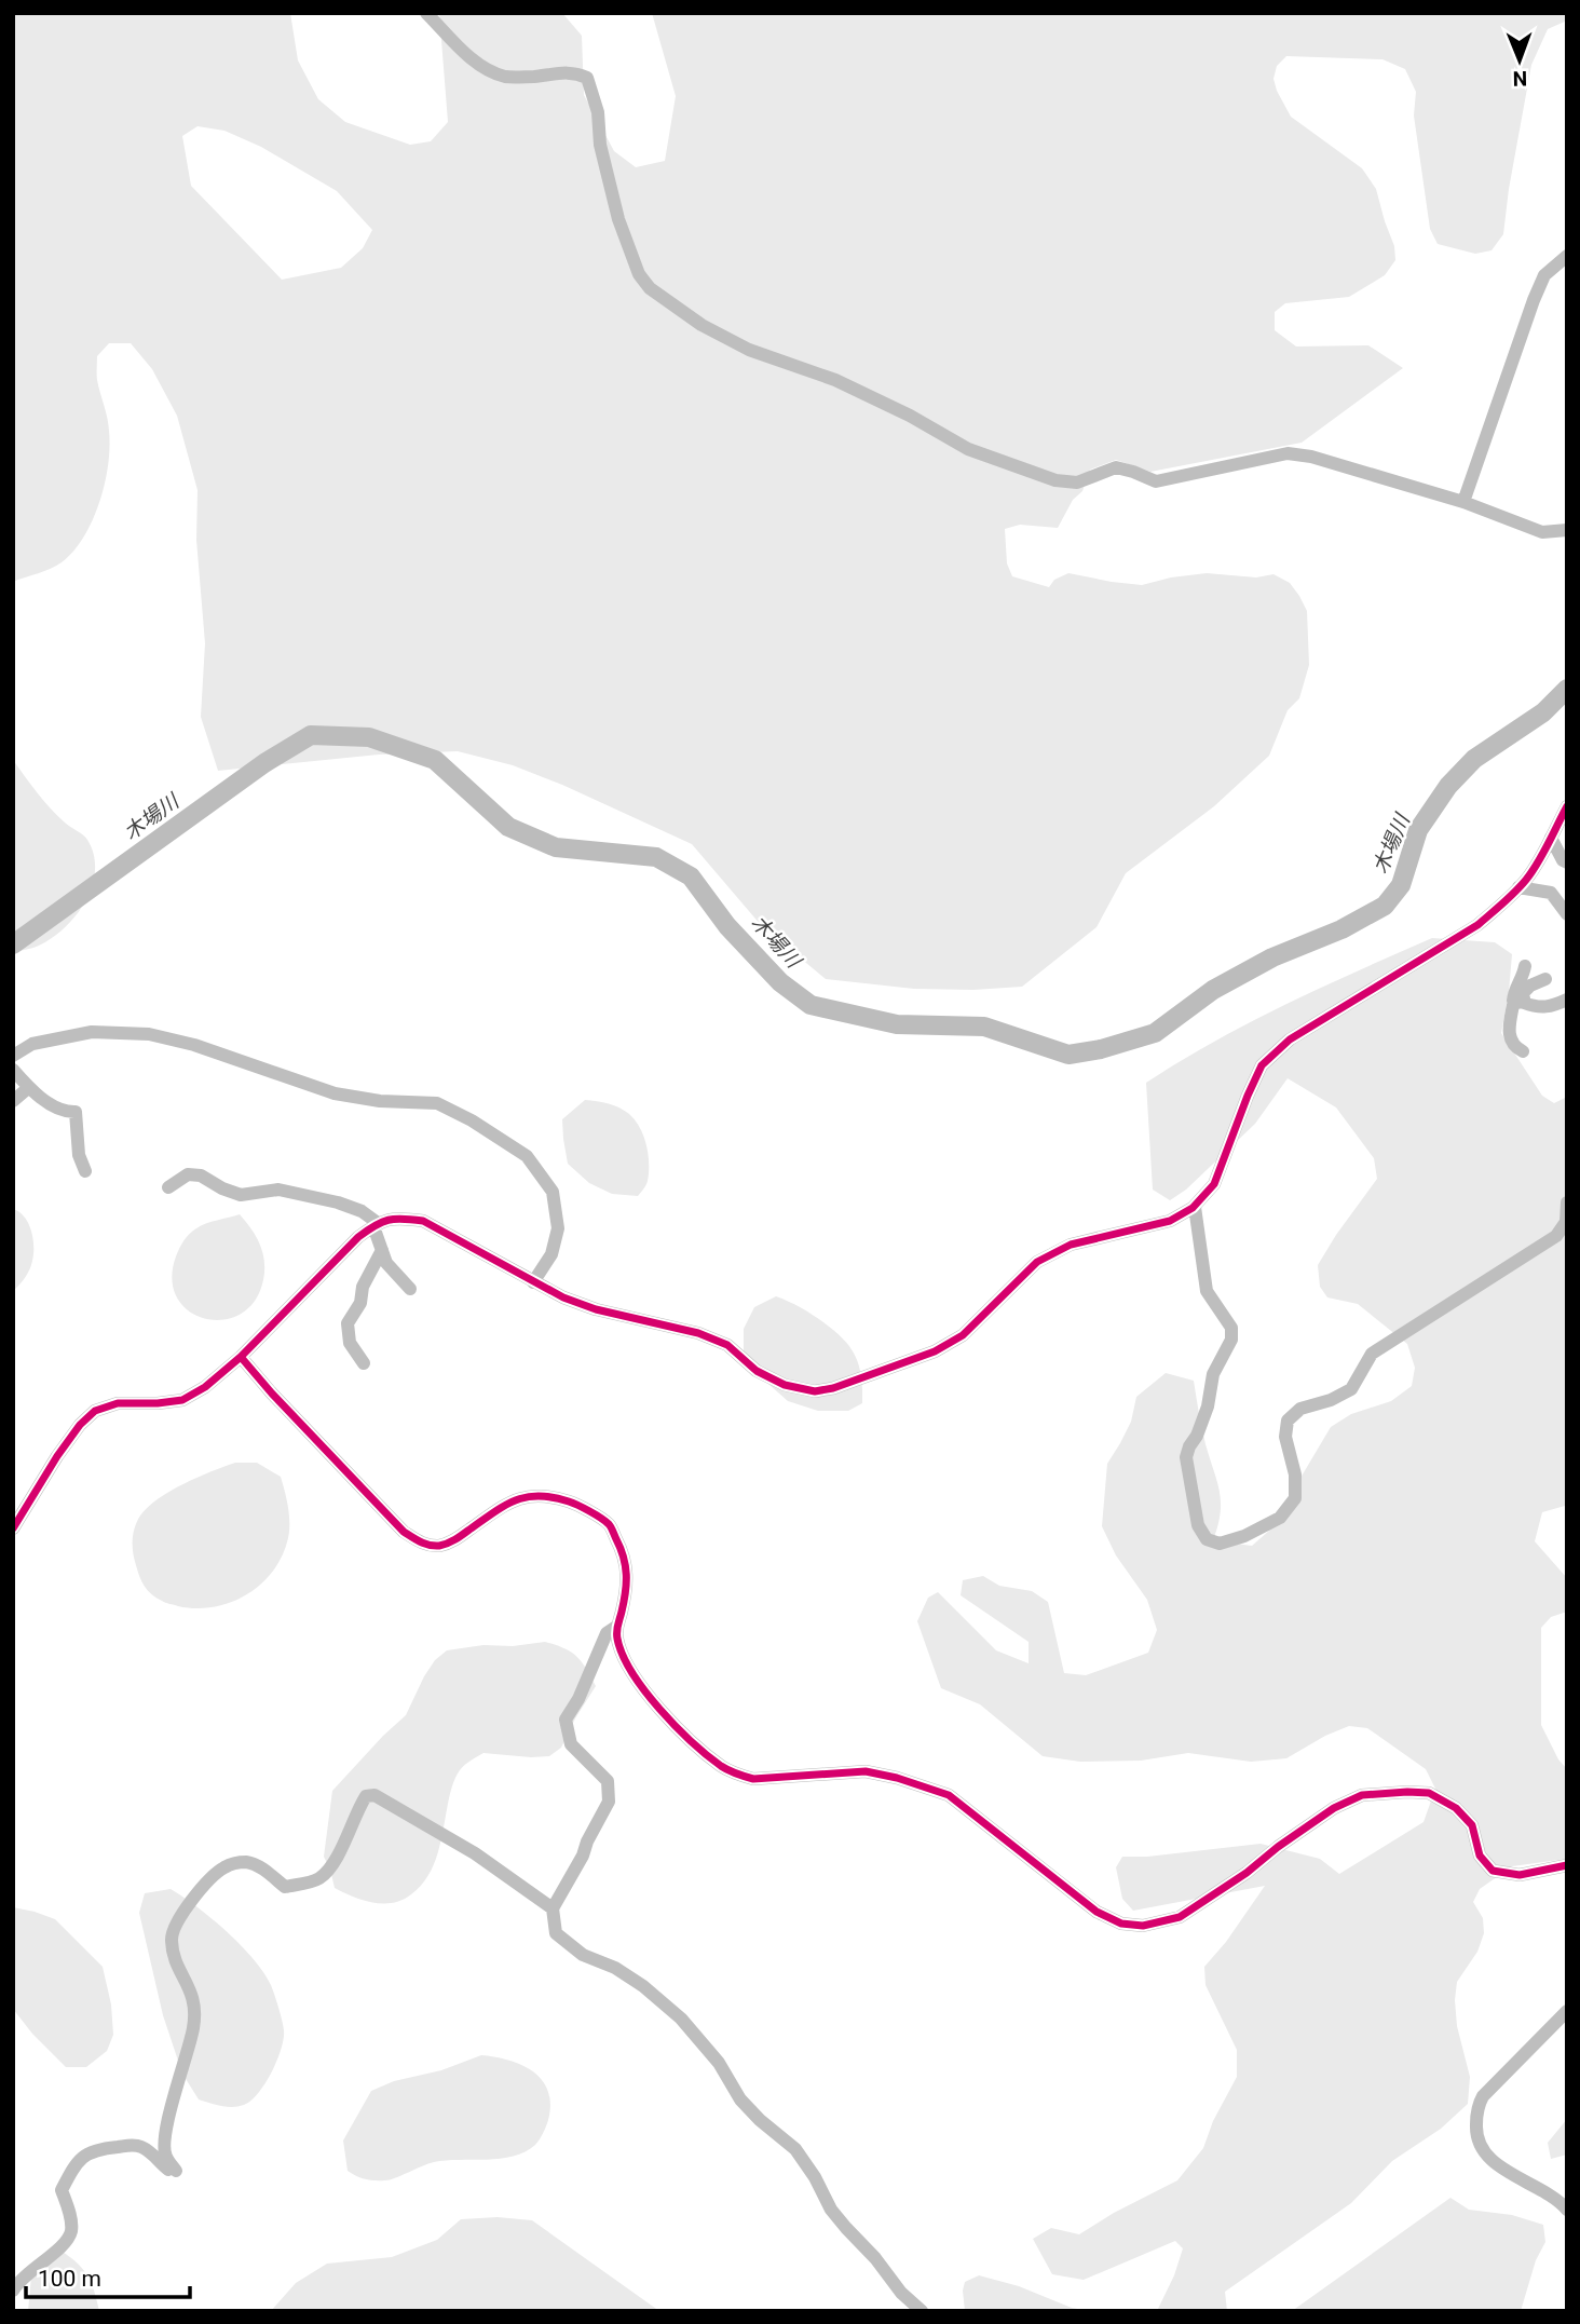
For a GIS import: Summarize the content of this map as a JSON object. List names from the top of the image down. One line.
{"water":["木場川"],"scale_bar":"100 m","north":"bottom"}
